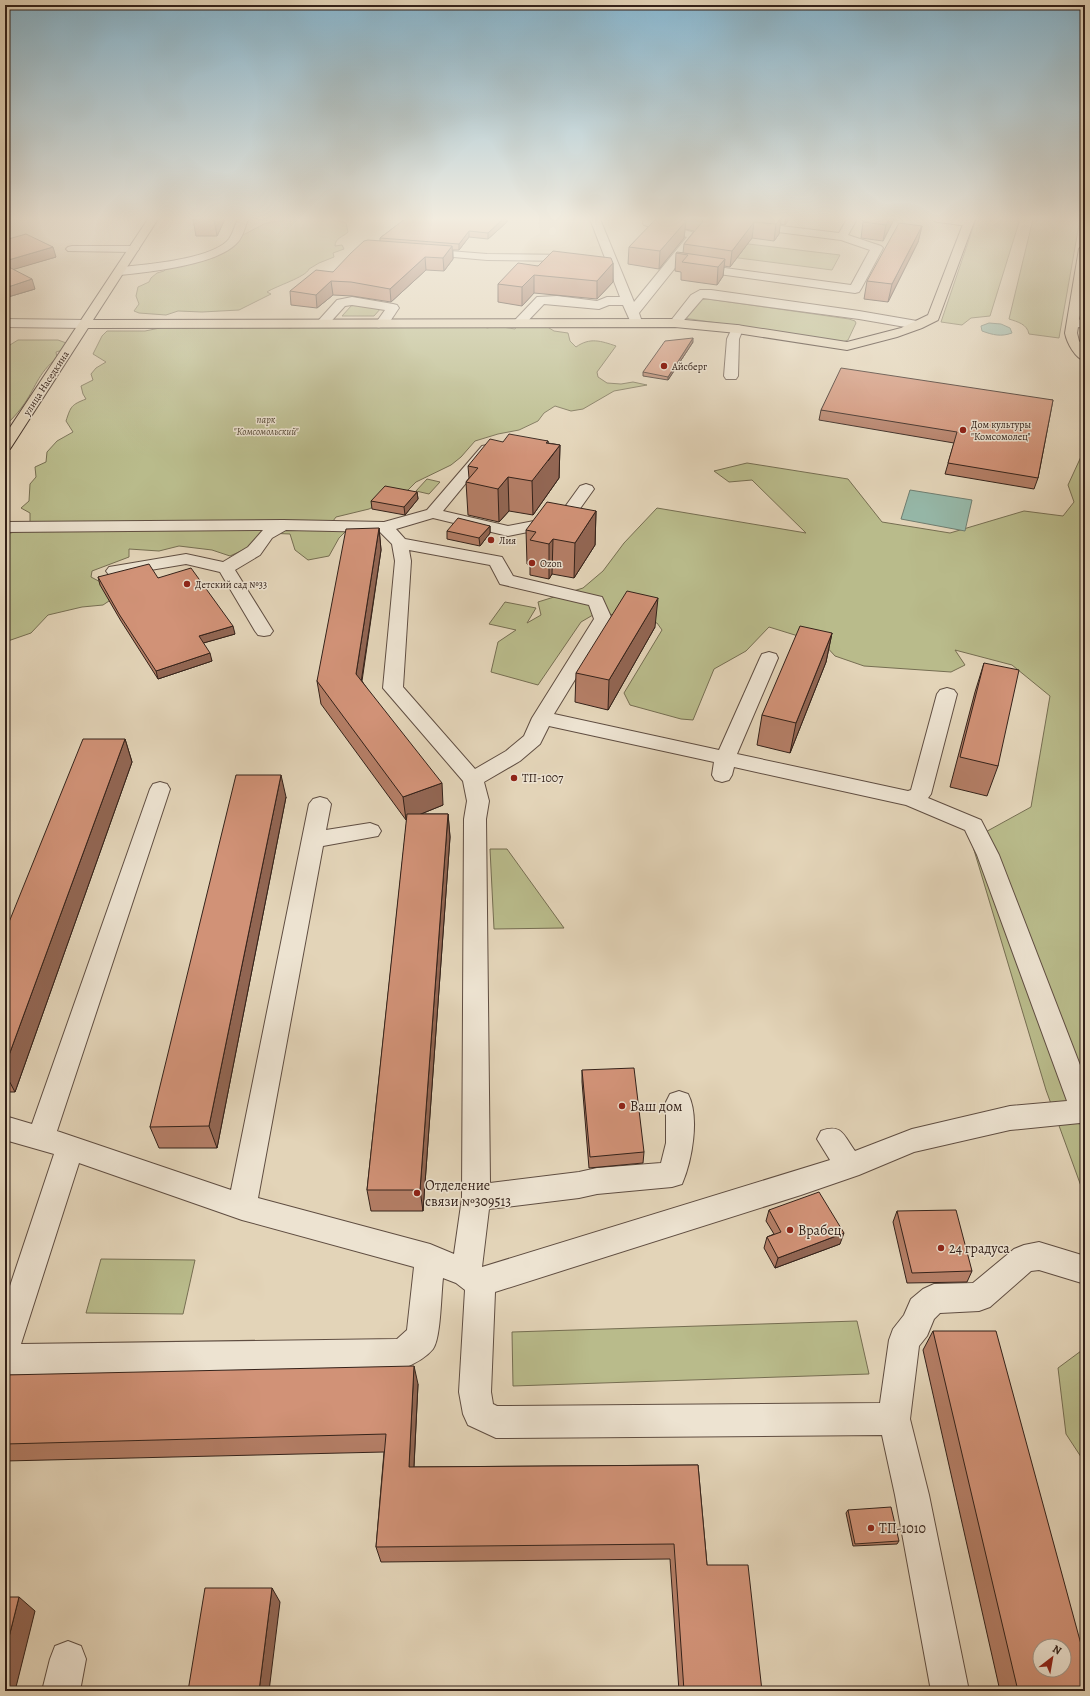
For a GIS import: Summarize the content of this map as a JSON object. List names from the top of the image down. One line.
{"streets":{"main road":["улица Наседкина"]},"parks":["парк \"Комсомольский\""],"places":["Айсберг","Дом культуры \"Комсомолец\"","Лия","Ozon","Детский сад №33","ТП-1007","Ваш дом","Отделение связи №309513","Врабец","24 градуса","ТП-1010"],"north":"top right"}
